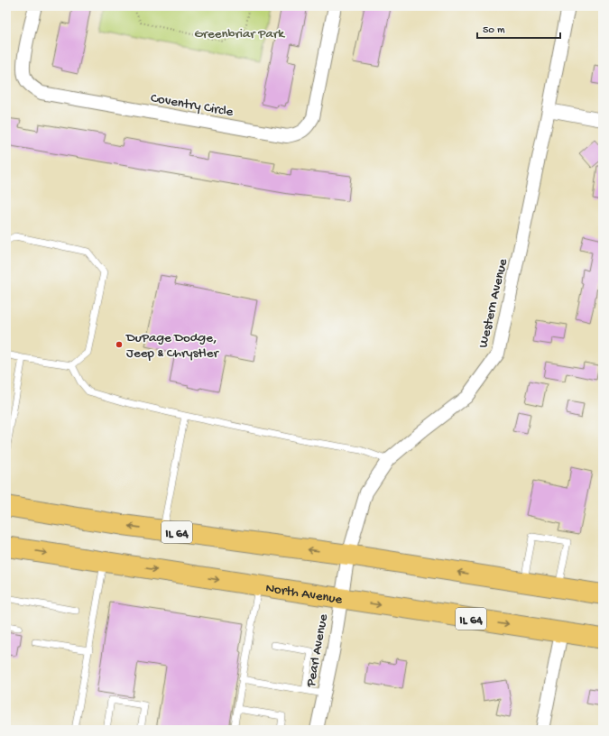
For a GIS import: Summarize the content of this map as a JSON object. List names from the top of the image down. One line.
{"streets":{"main road":["IL 64","North Avenue"],"street":["Coventry Circle","Western Avenue","Pearl Avenue"]},"crossings":[["Western Avenue","IL 64"],["Western Avenue","Pearl Avenue"],["IL 64","Pearl Avenue"],["North Avenue","Pearl Avenue"]],"parks":["Greenbriar Park"],"places":["DuPage Dodge, Jeep & Chrystler"],"scale_bar":"50 m"}
